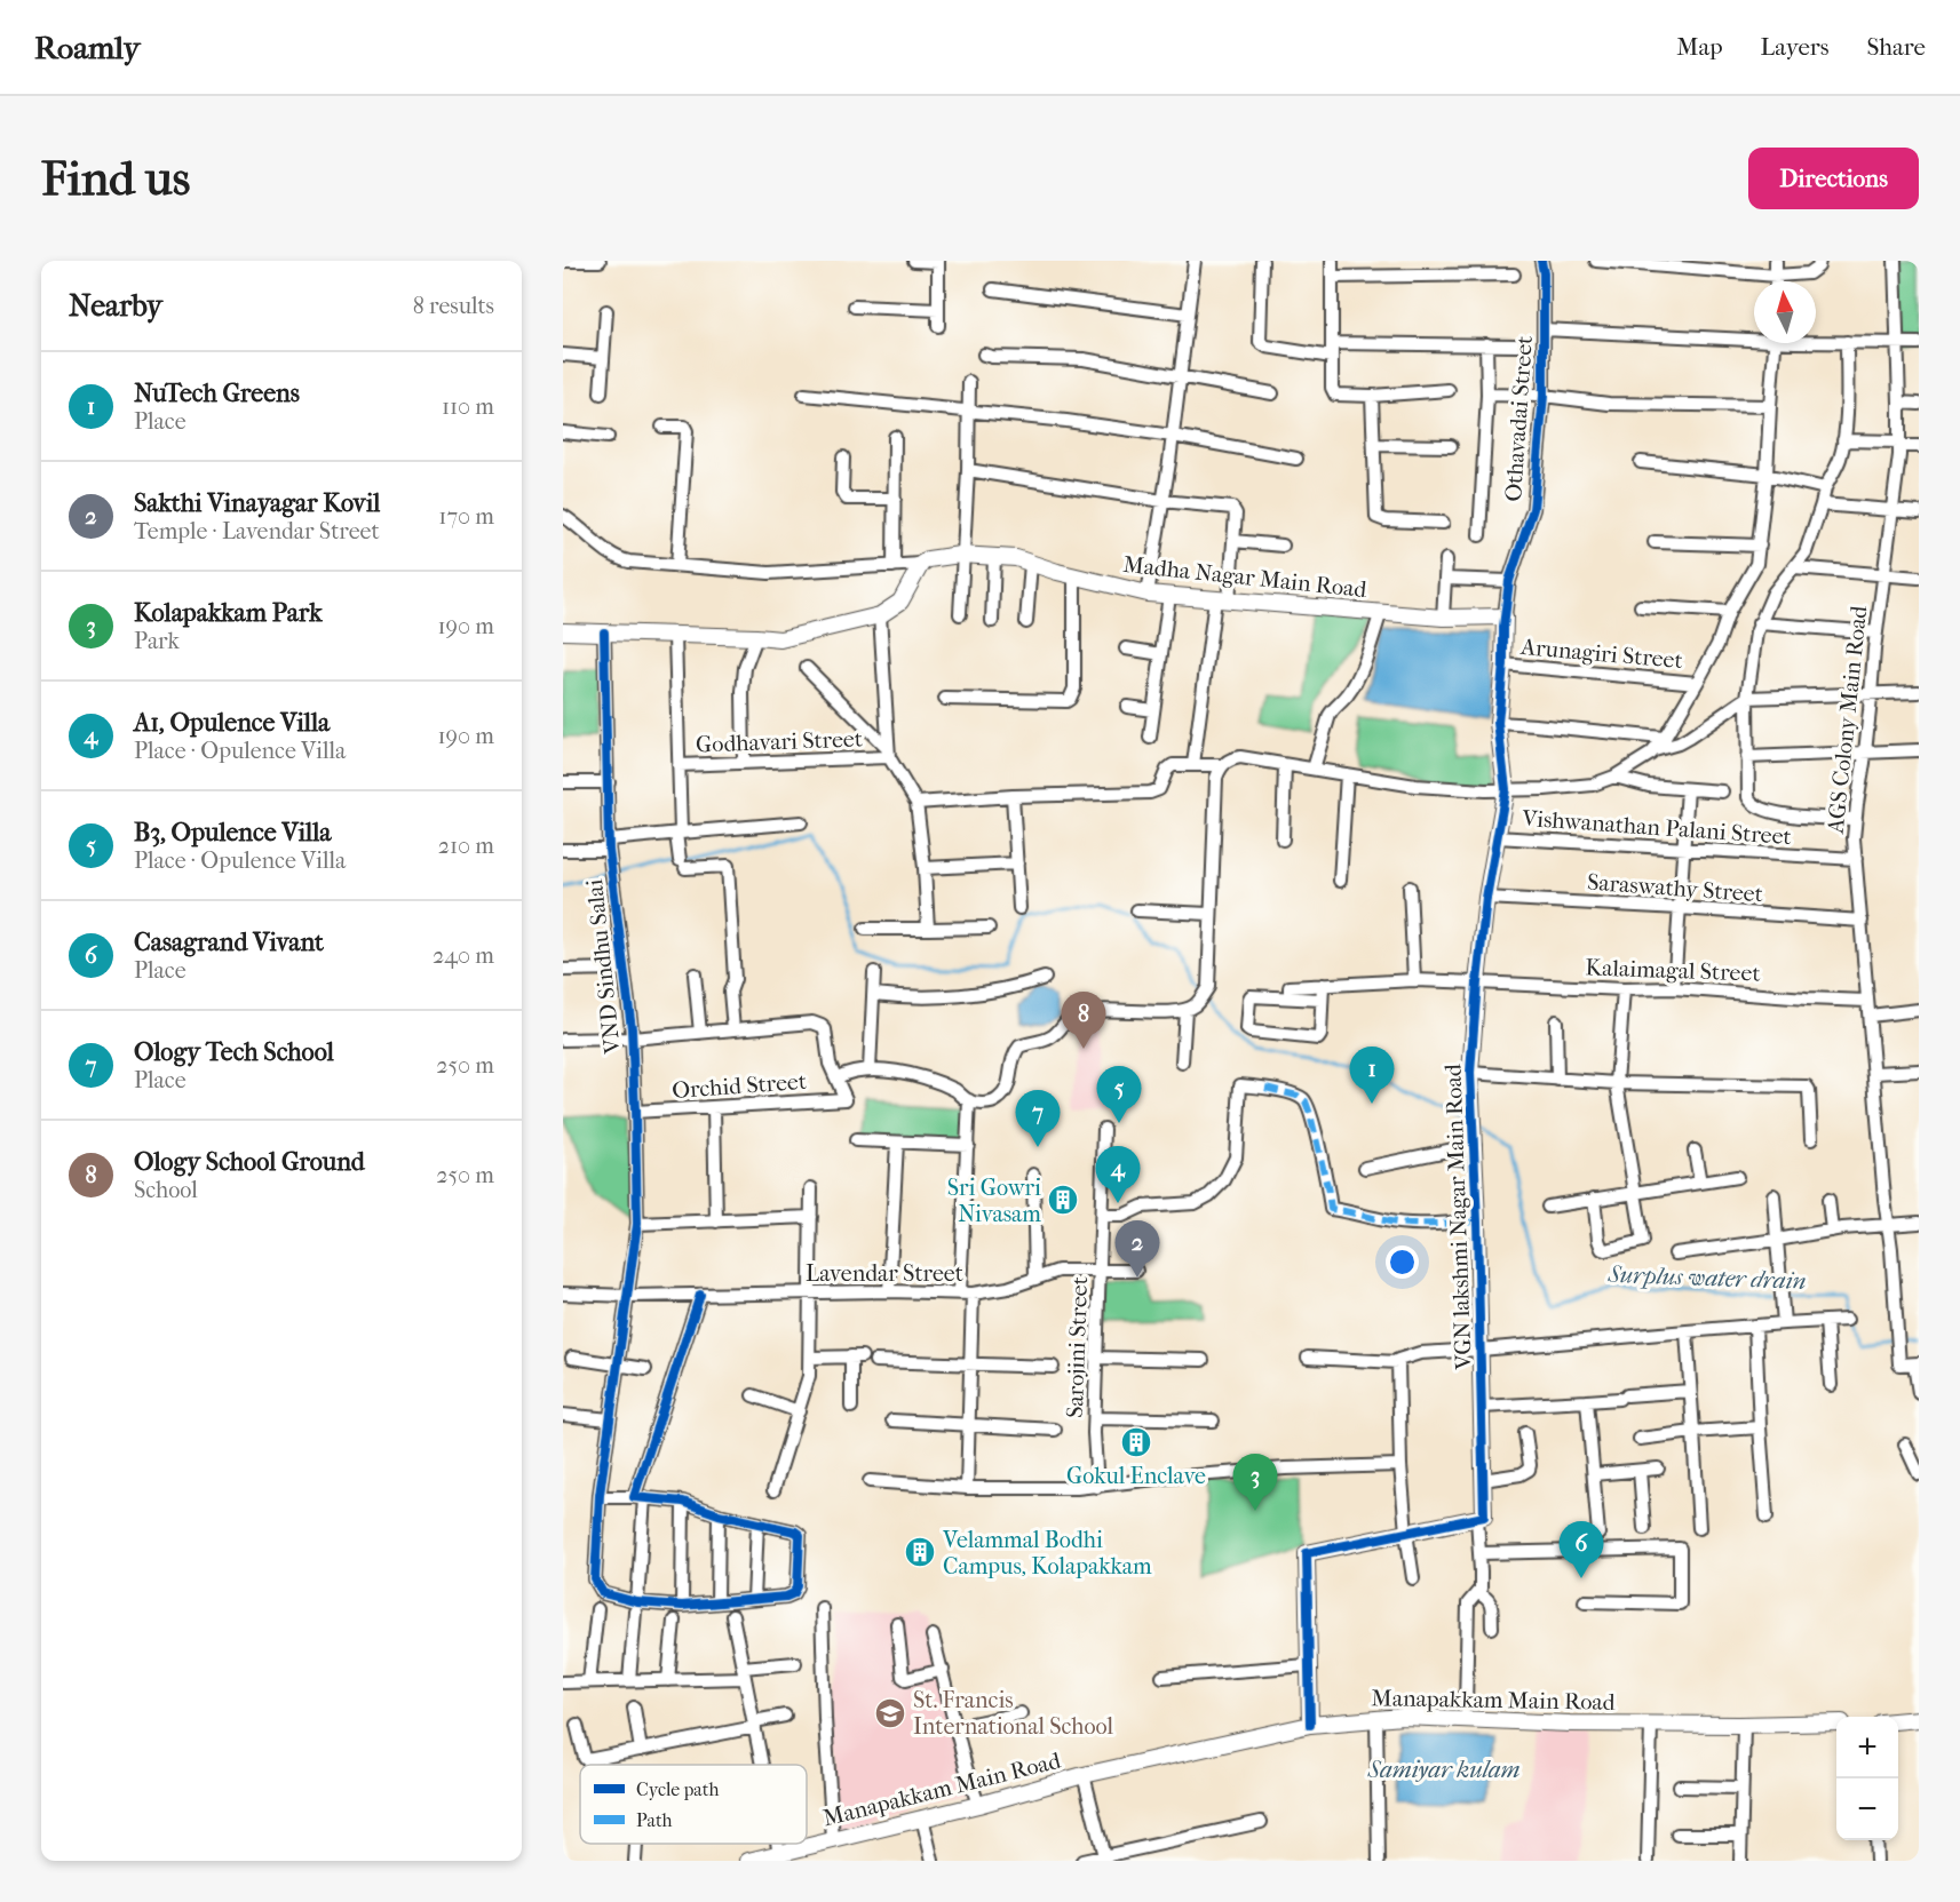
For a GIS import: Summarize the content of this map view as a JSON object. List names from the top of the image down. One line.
{"streets":{"street":["Othavadai Street","Madha Nagar Main Road","Arunagiri Street","AGS Colony Main Road","Godhavari Street","Vishwanathan Palani Street","Saraswathy Street","VND Sindhu Salai","Kalaimagal Street","Orchid Street","VGN lakshmi Nagar Main Road","Lavendar Street","Sarojini Street","Manapakkam Main Road"]},"crossings":[["Othavadai Street","Madha Nagar Main Road"],["Othavadai Street","VGN lakshmi Nagar Main Road"],["Madha Nagar Main Road","VGN lakshmi Nagar Main Road"],["Arunagiri Street","VGN lakshmi Nagar Main Road"],["AGS Colony Main Road","Vishwanathan Palani Street"],["AGS Colony Main Road","Saraswathy Street"],["AGS Colony Main Road","Kalaimagal Street"],["Vishwanathan Palani Street","VGN lakshmi Nagar Main Road"],["Saraswathy Street","VGN lakshmi Nagar Main Road"],["VND Sindhu Salai","Orchid Street"],["VND Sindhu Salai","Lavendar Street"],["Kalaimagal Street","VGN lakshmi Nagar Main Road"],["Lavendar Street","Sarojini Street"]],"water":["Surplus water drain","Samiyar kulam"],"places":{"building":["Sri Gowri Nivasam","Gokul Enclave","Velammal Bodhi Campus, Kolapakkam"],"school or university":["St. Francis International School"]},"legend":["Cycle path","Path"],"north":"top","page":{"header":"Roamly","nav":["Map","Layers","Share"],"buttons":"Directions","title":"Find us","heading":["Nearby","8 results"],"list":[{"mark":"1","name":"NuTech Greens","note":"Place","value":"110 m"},{"mark":"2","name":"Sakthi Vinayagar Kovil","note":"Temple · Lavendar Street","value":"170 m"},{"mark":"3","name":"Kolapakkam Park","note":"Park","value":"190 m"},{"mark":"4","name":"A1, Opulence Villa","note":"Place · Opulence Villa","value":"190 m"},{"mark":"5","name":"B3, Opulence Villa","note":"Place · Opulence Villa","value":"210 m"},{"mark":"6","name":"Casagrand Vivant","note":"Place","value":"240 m"},{"mark":"7","name":"Ology Tech School","note":"Place","value":"250 m"},{"mark":"8","name":"Ology School Ground","note":"School","value":"250 m"}],"pins":["8","1","5","7","4","2","3","6"],"map_buttons":["+","−"]}}
